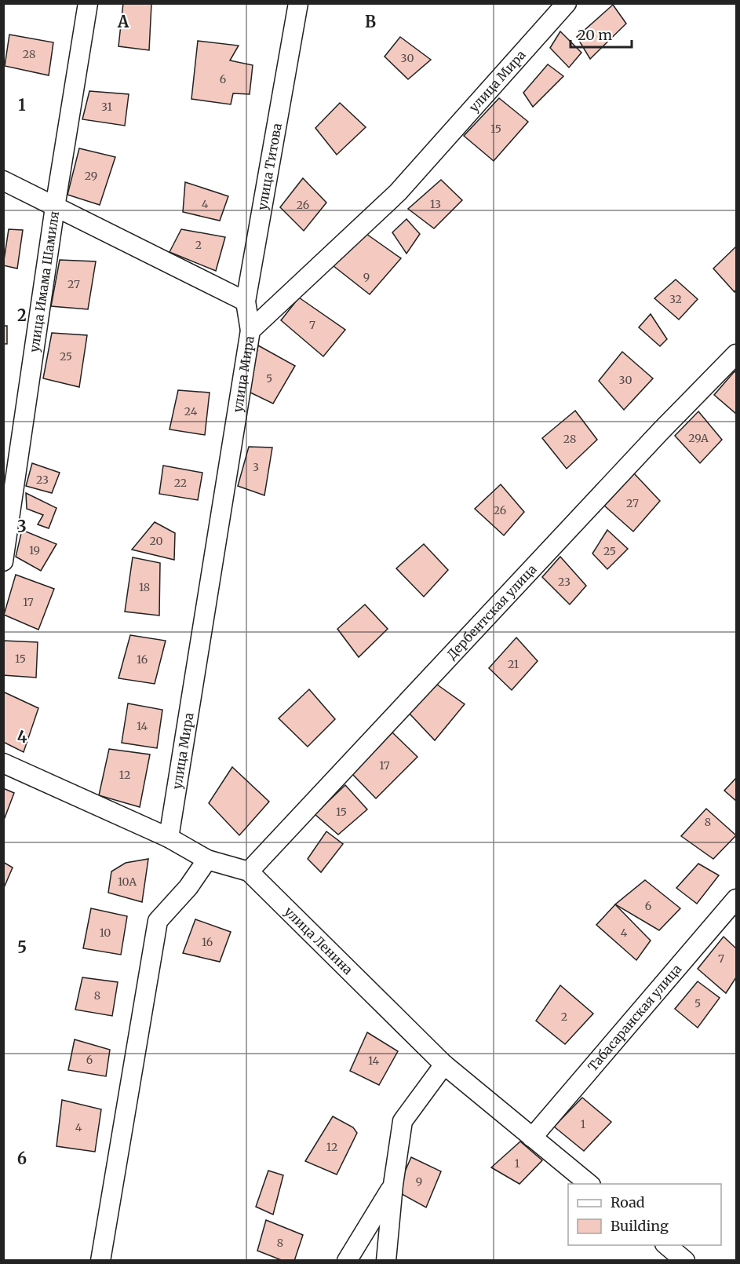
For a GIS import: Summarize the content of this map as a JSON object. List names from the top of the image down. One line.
{"streets":{"street":["улица Мира","улица Титова","улица Имама Шамиля","Дербентская улица","улица Ленина","Табасаранская улица"]},"crossings":[["улица Мира","улица Титова"],["улица Мира","улица Ленина"],["Дербентская улица","улица Ленина"],["улица Ленина","Табасаранская улица"]],"house_numbers":["28","30","6","31","15","29","4","13","26","2","9","27","32","7","25","5","30","24","29А","28","3","23","22","27","26","20","19","25","23","18","17","15","16","21","14","17","12","15","8","10А","6","10","4","16","7","8","5","2","6","14","1","4","12","1","9","8"],"legend":["Road","Building"],"scale_bar":"20 m","grid":{"columns":["A","B"],"rows":["1","2","3","4","5","6"]}}
